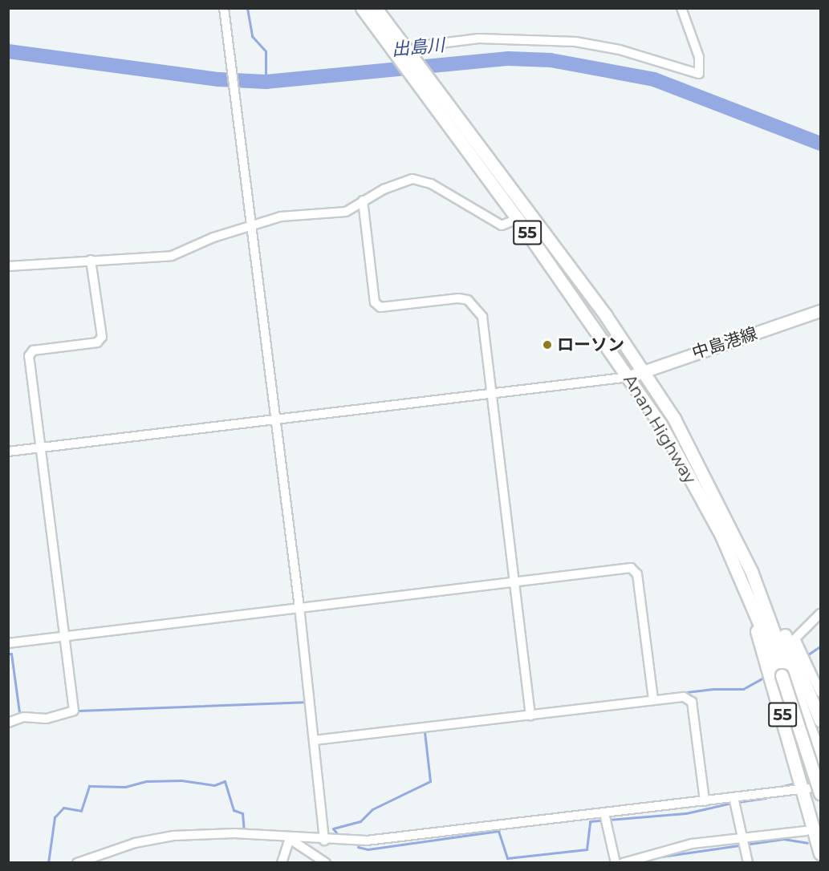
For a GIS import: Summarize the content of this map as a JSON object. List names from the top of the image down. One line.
{"streets":{"highway":["55","Anan Highway"],"main road":["中島港線"]},"crossings":[["55","Anan Highway"],["中島港線","Anan Highway"]],"water":["出島川"],"places":["ローソン"]}
